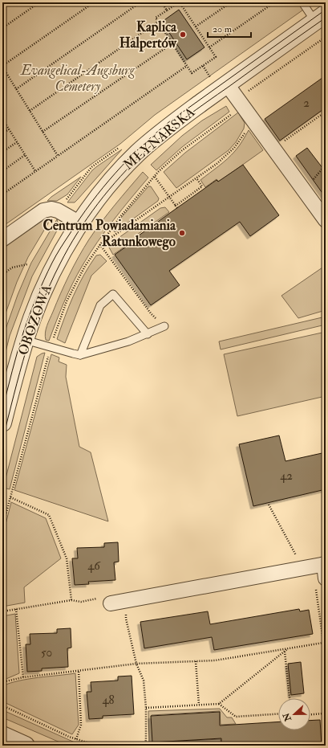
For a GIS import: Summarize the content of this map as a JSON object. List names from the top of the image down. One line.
{"streets":{"street":["MŁYNARSKA","OBOZOWA"]},"crossings":[["MŁYNARSKA","OBOZOWA"]],"parks":["Evangelical-Augsburg Cemetery"],"places":["Kaplica Halpertów","Centrum Powiadamiania Ratunkowego"],"house_numbers":["2","42","46","50","48"],"scale_bar":"20 m","north":"left"}
